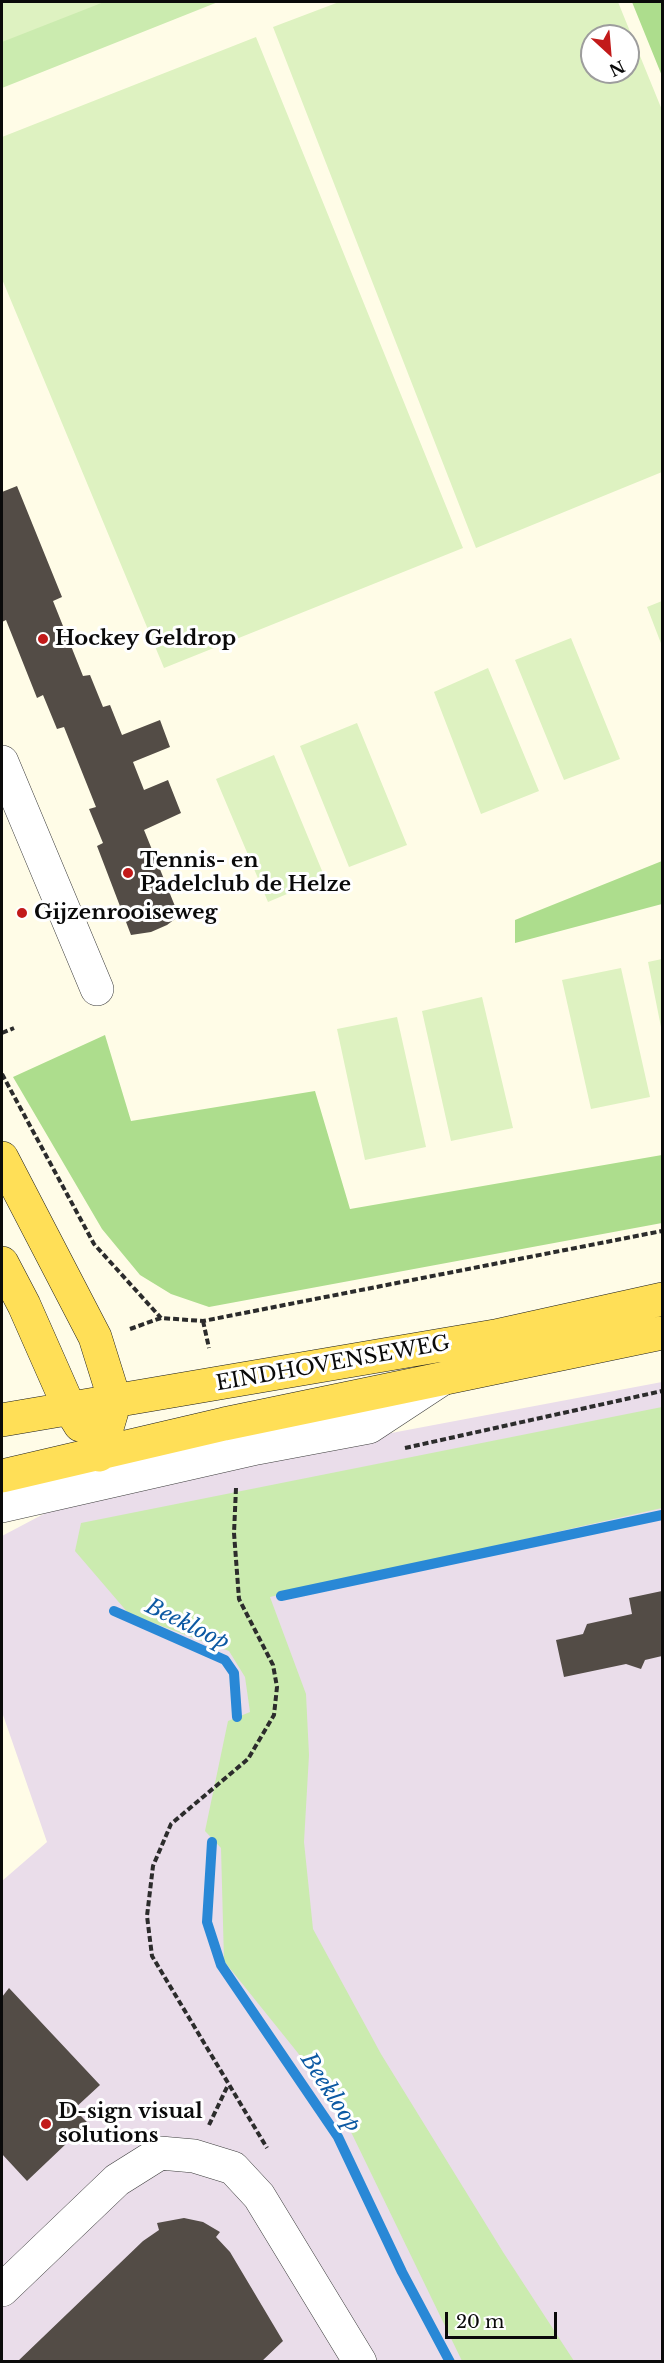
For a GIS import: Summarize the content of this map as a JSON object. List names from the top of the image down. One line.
{"streets":{"main road":["EINDHOVENSEWEG"]},"water":["Beekloop"],"places":["Hockey Geldrop","Tennis- en Padelclub de Helze","Gijzenrooiseweg","D-sign visual solutions"],"scale_bar":"20 m","north":"bottom right"}
